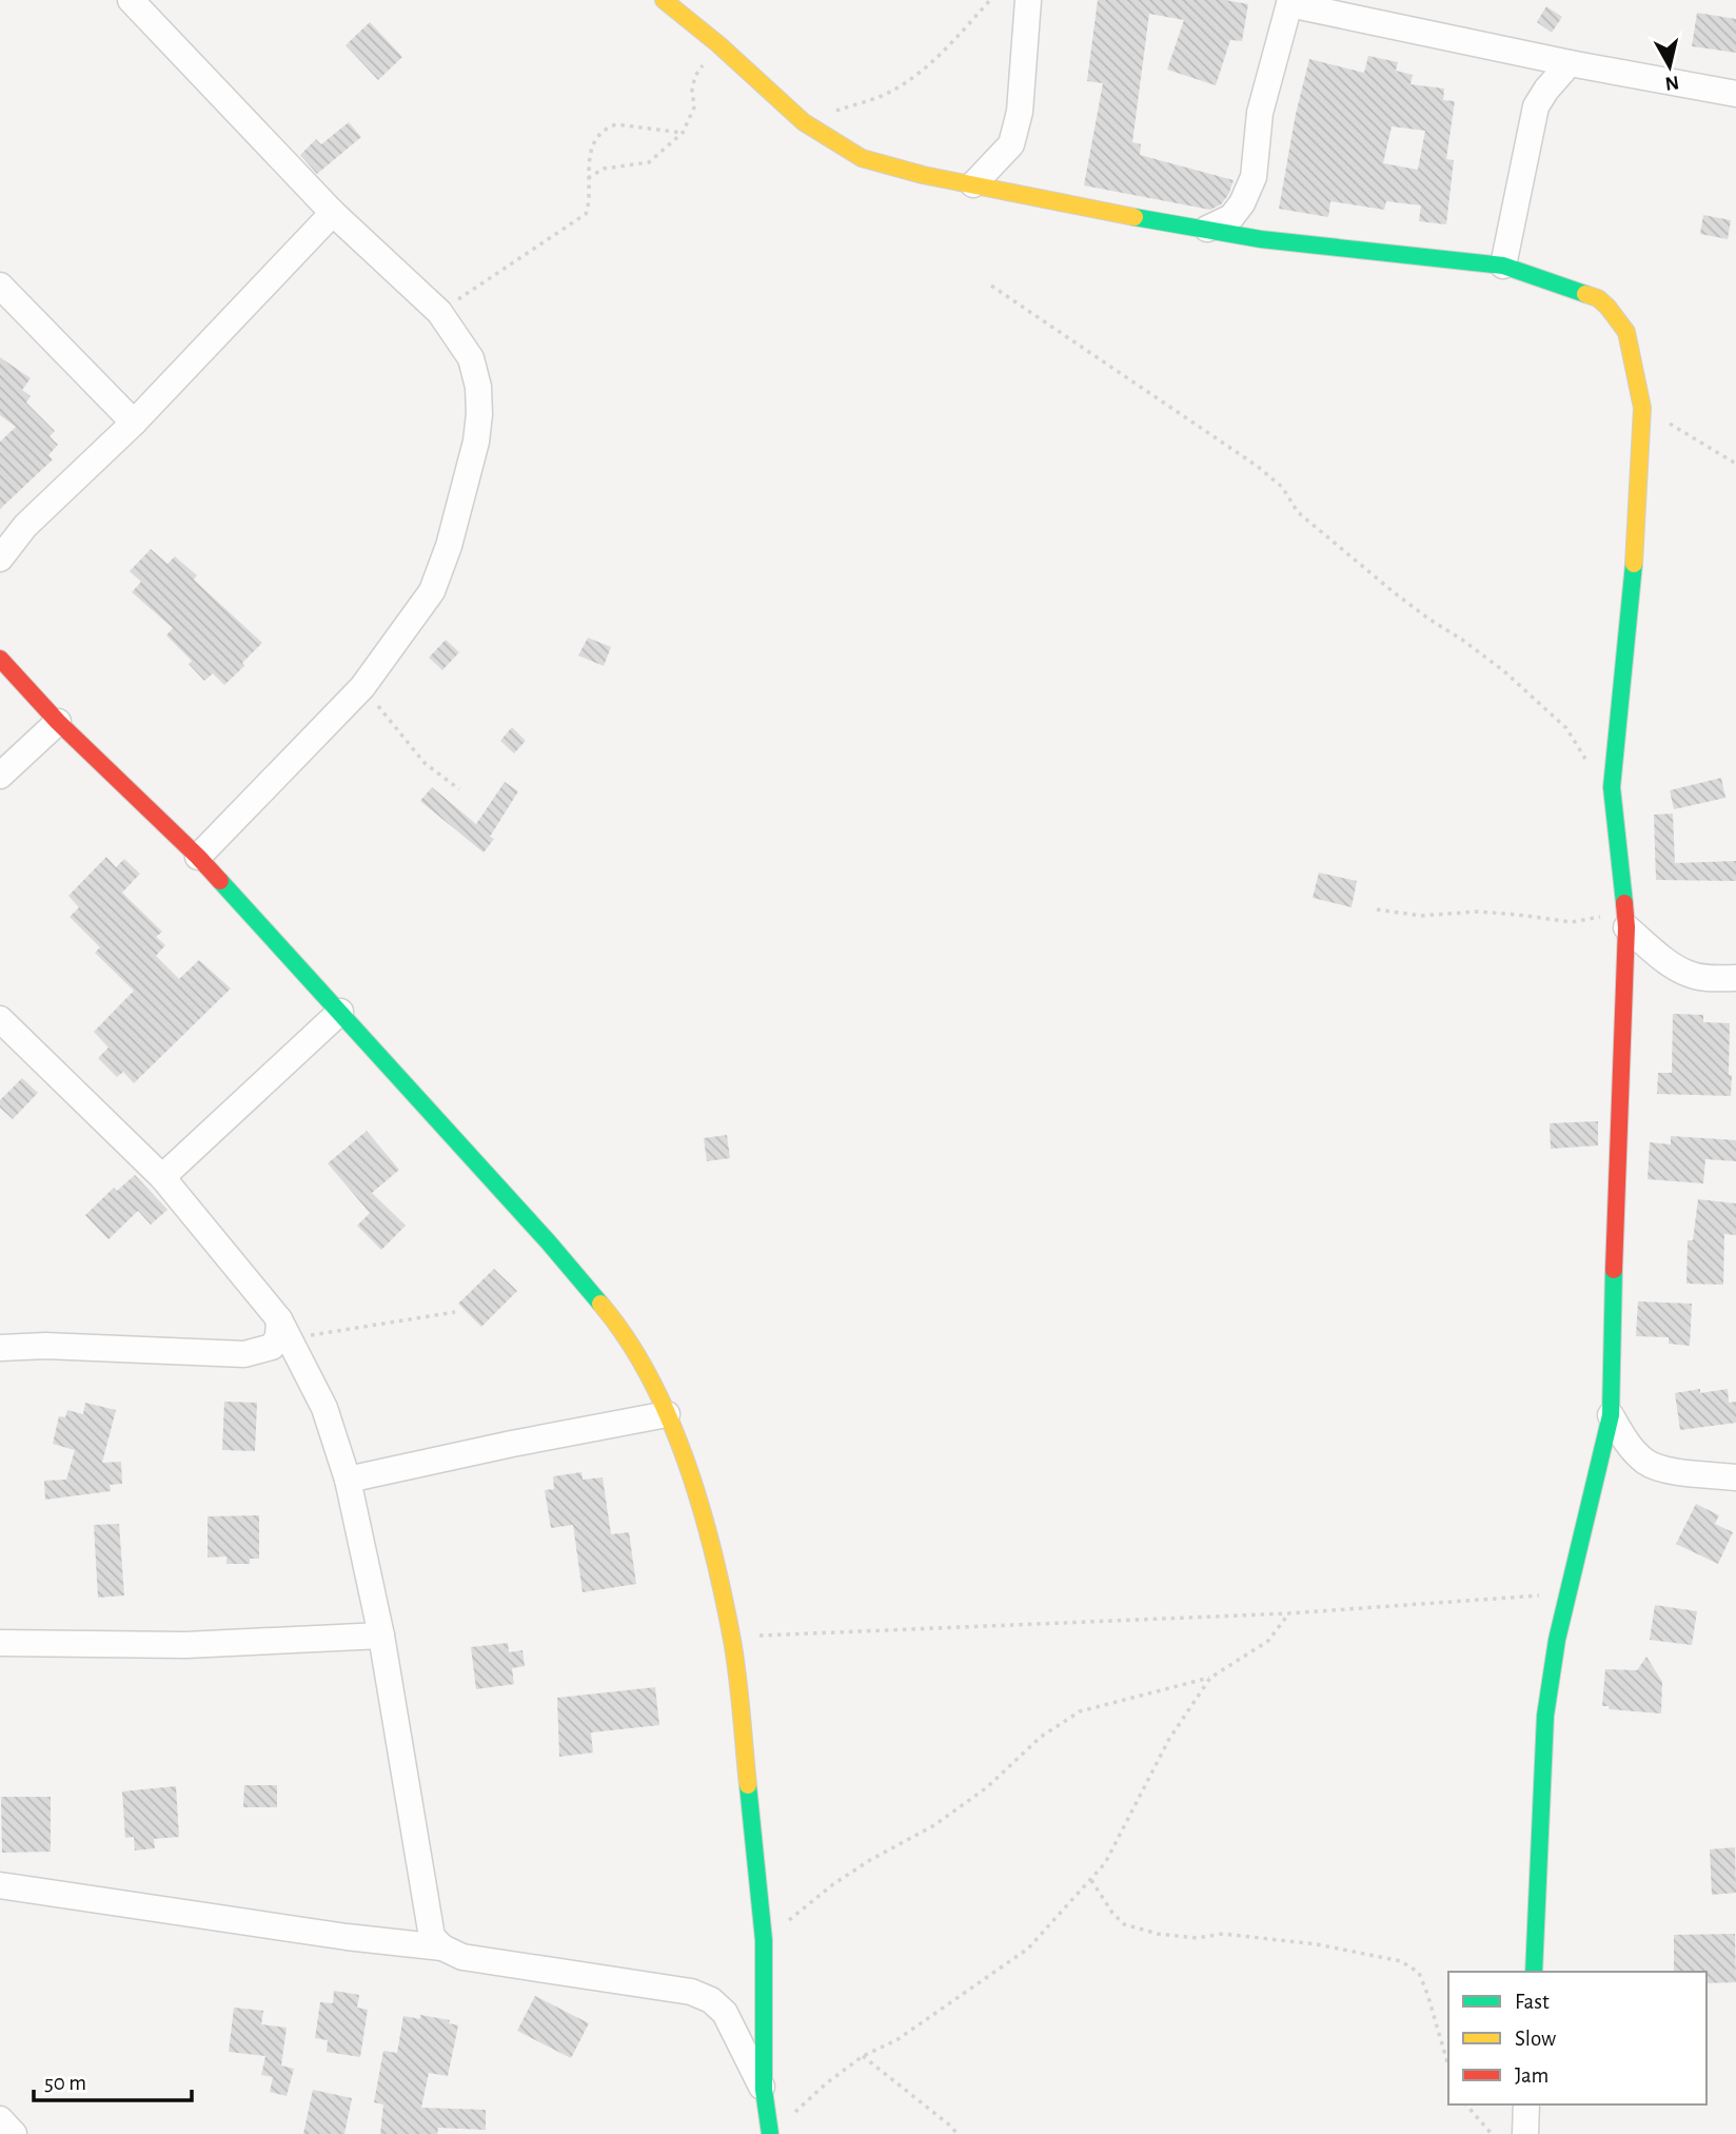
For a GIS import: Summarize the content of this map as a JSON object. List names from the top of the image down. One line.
{"legend":["Fast","Slow","Jam"],"scale_bar":"50 m","north":"bottom"}
